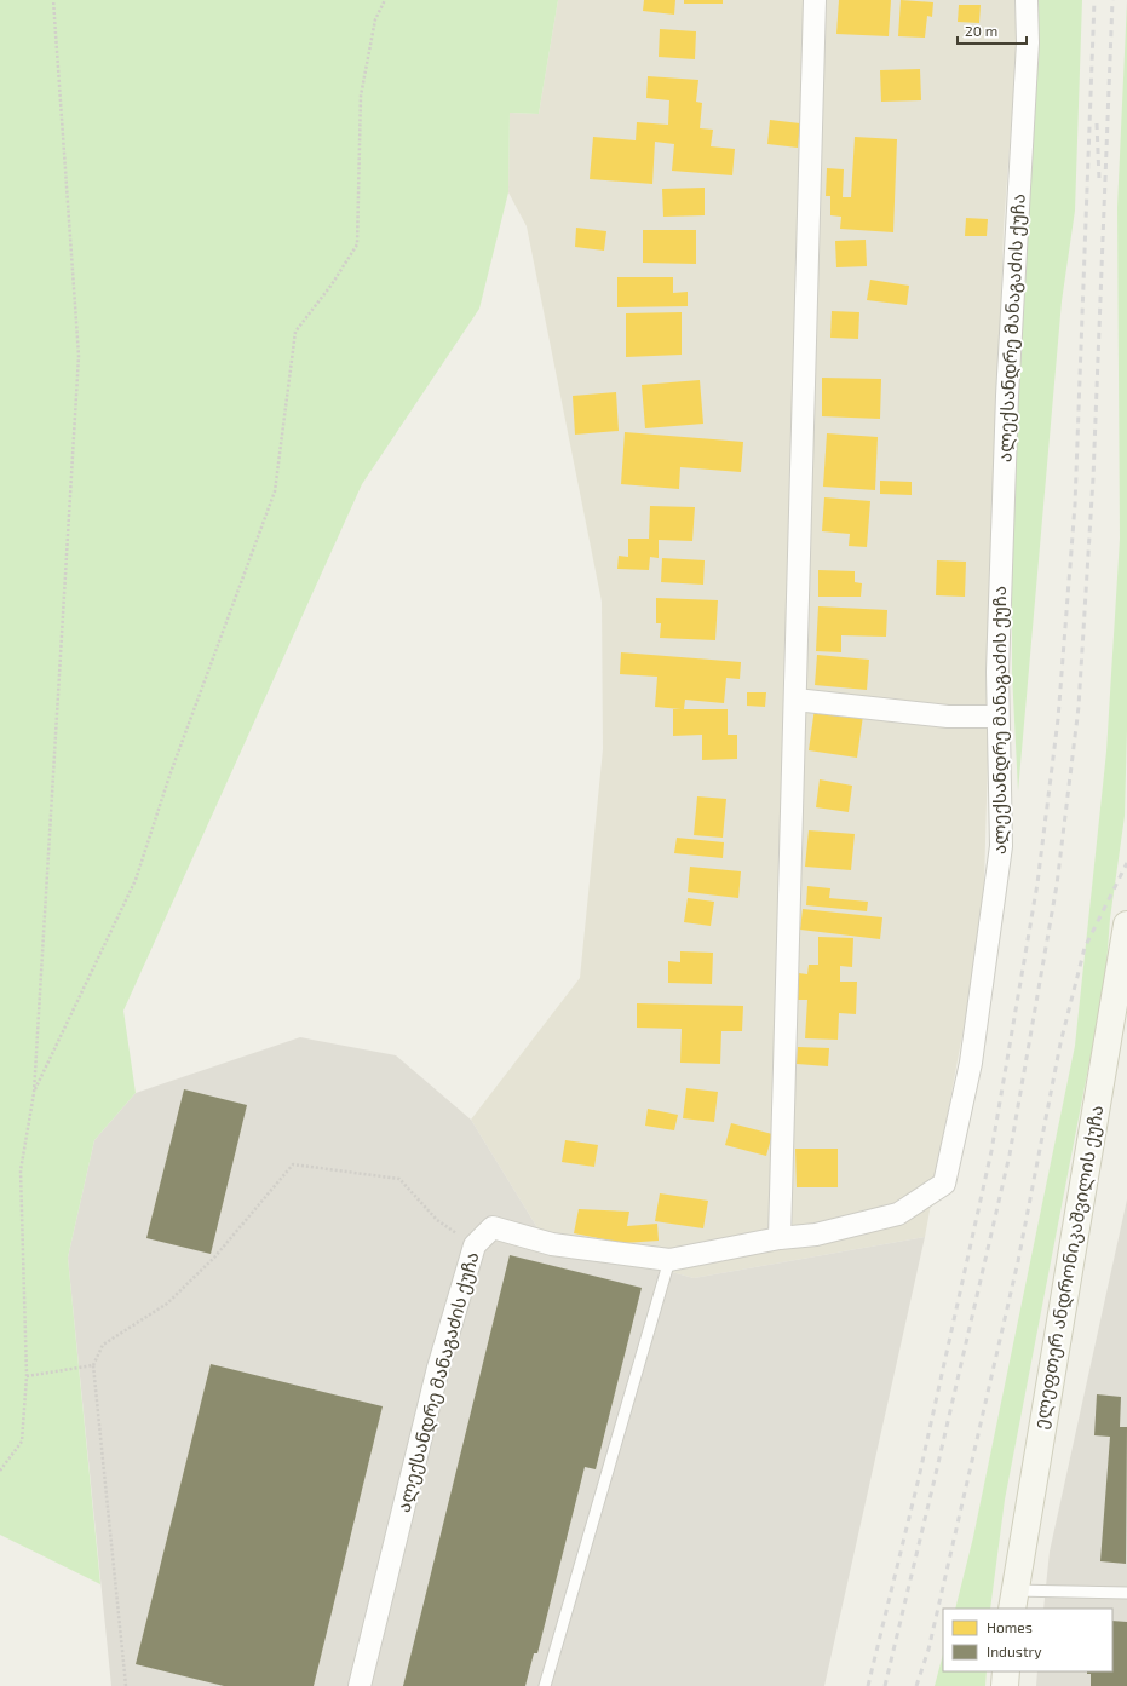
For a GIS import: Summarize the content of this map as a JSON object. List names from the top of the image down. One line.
{"streets":{"main road":["ელეფთერ ანდრონიკაშვილის ქუჩა"],"street":["ალექსანდრე მანაგაძის ქუჩა"]},"legend":["Homes","Industry"],"scale_bar":"20 m"}
